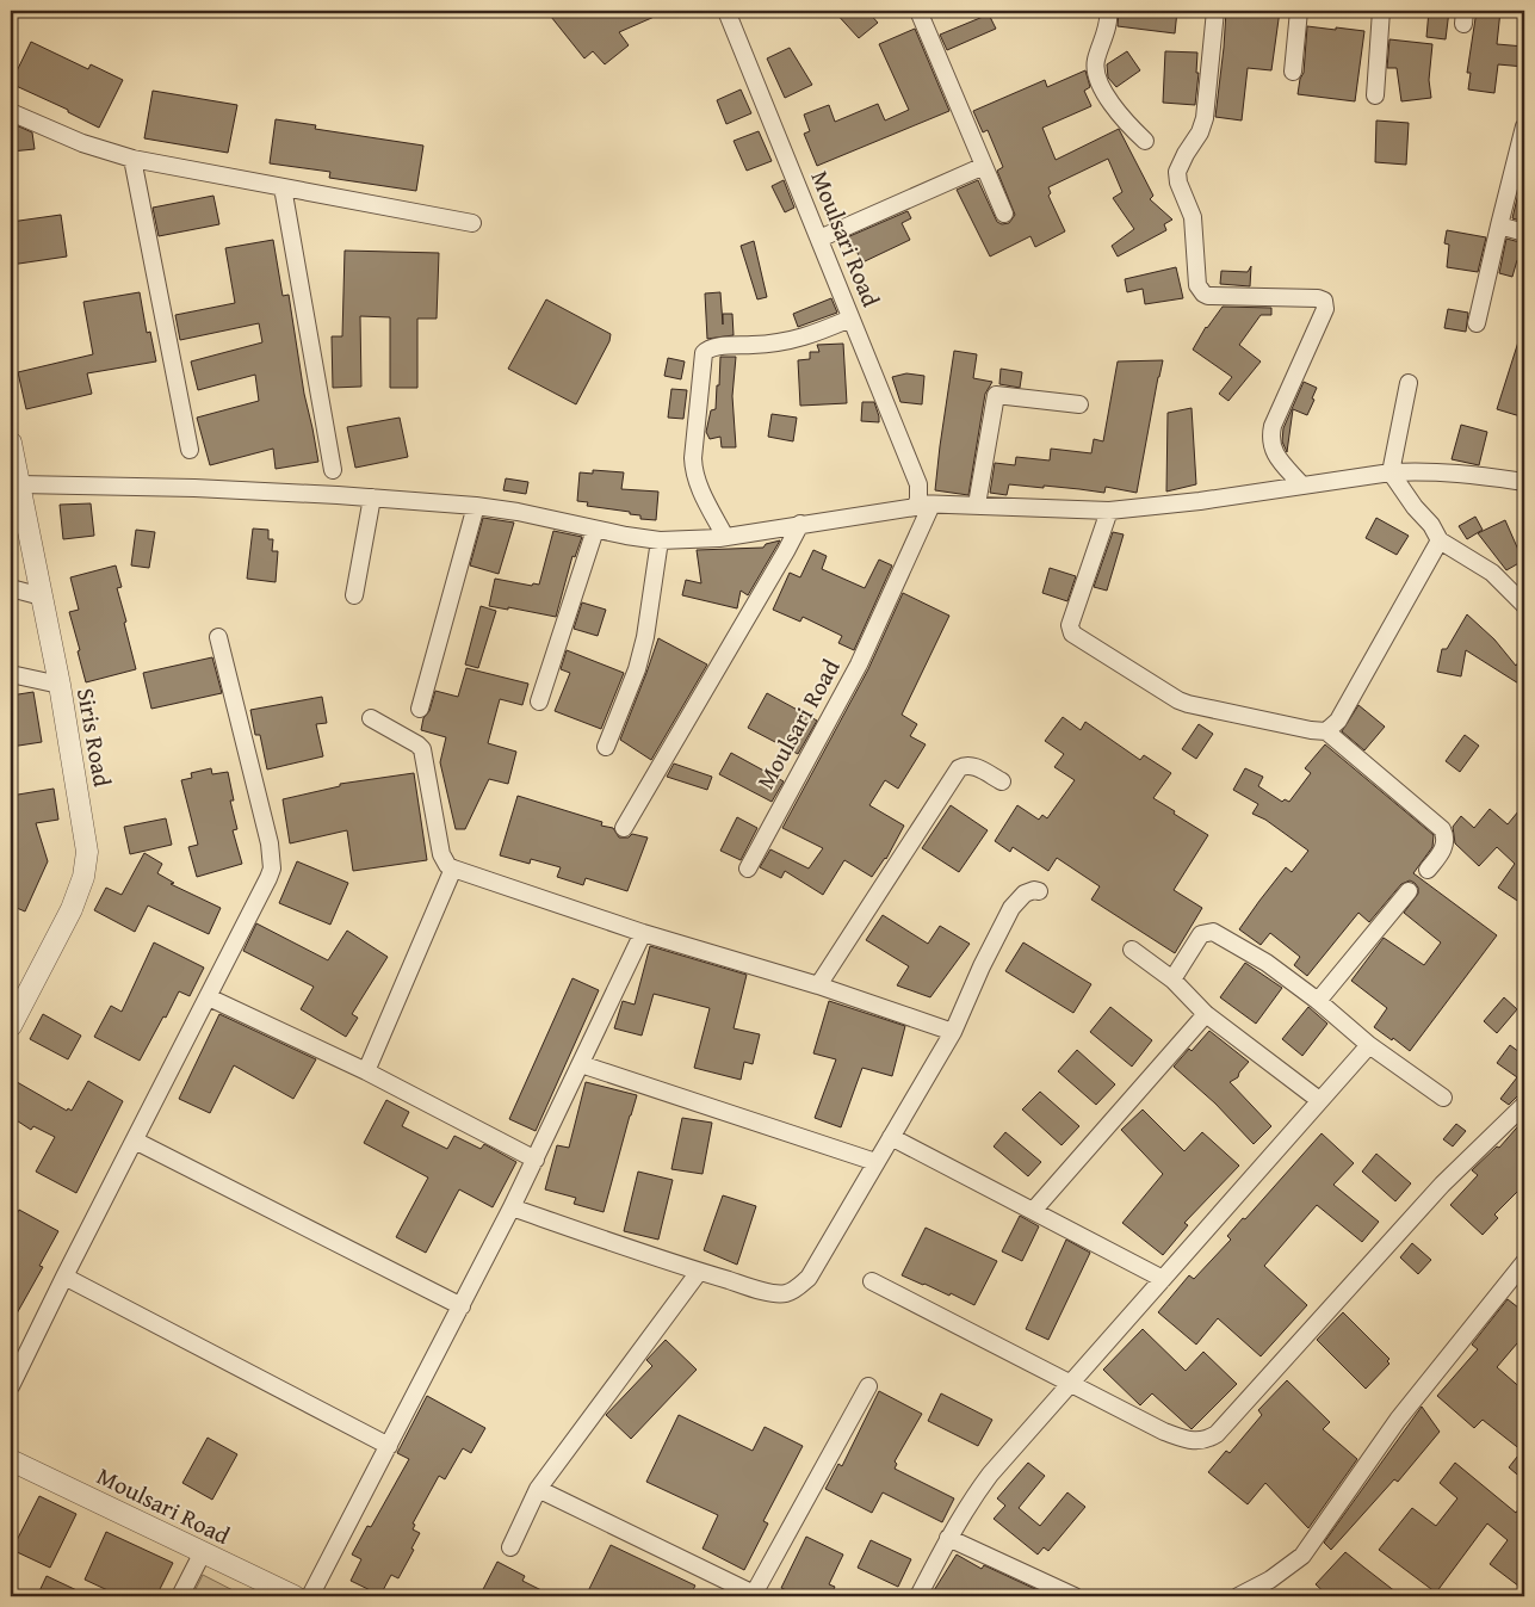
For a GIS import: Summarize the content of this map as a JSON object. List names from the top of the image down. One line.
{"streets":{"street":["Moulsari Road","Siris Road"]}}
